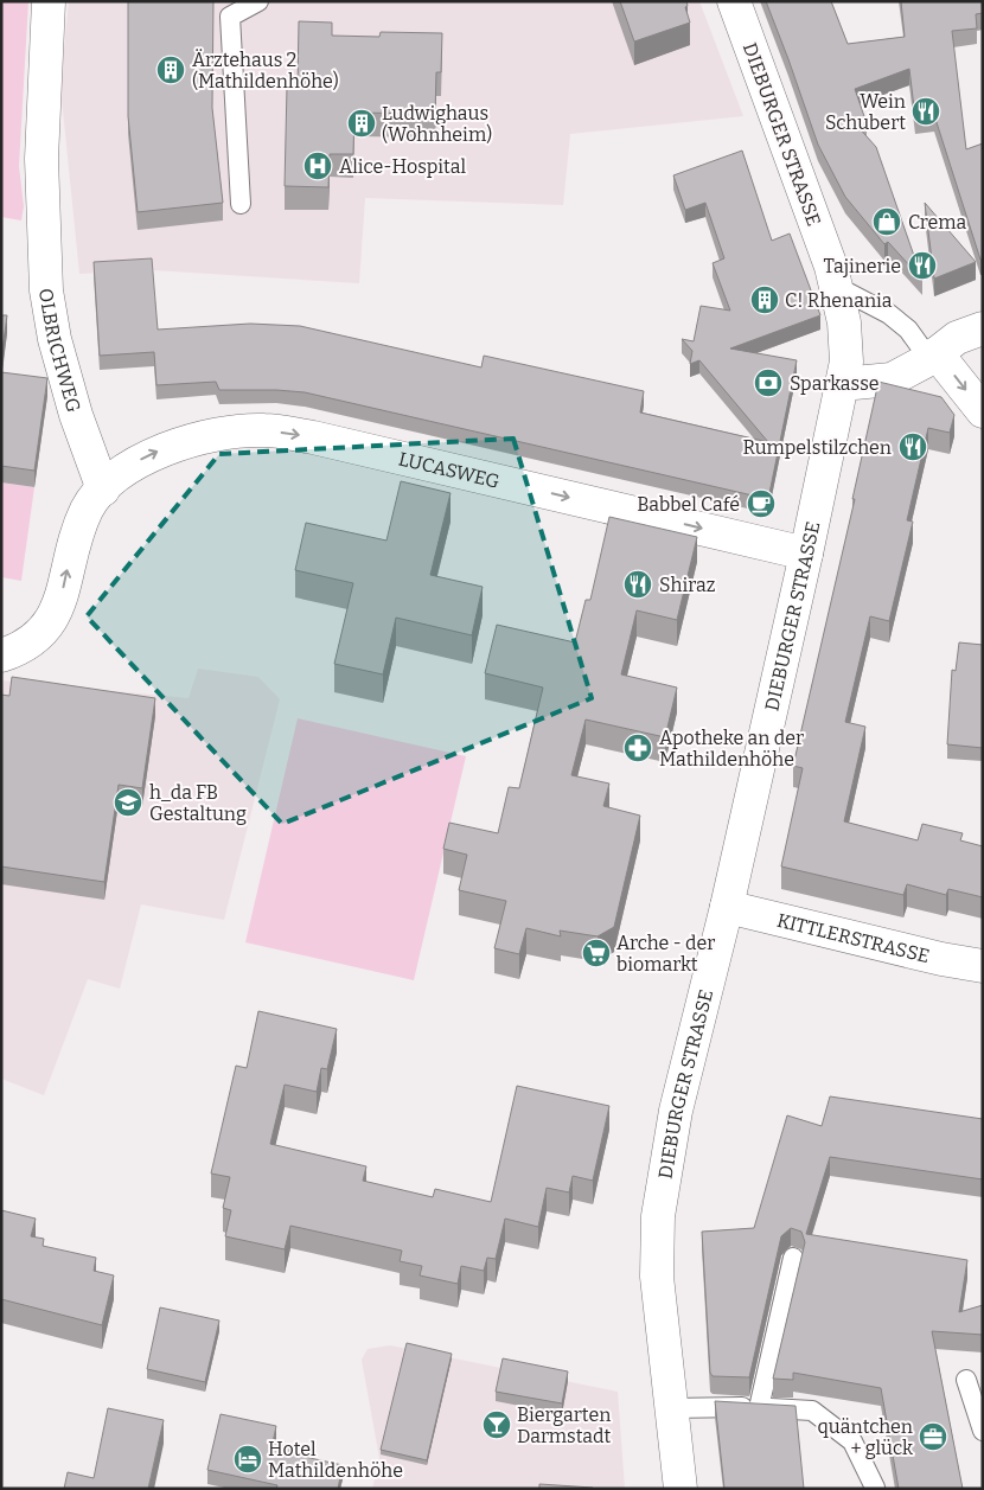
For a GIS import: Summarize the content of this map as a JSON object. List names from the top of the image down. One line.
{"streets":{"street":["DIEBURGER STRASSE","OLBRICHWEG","LUCASWEG","KITTLERSTRASSE"]},"crossings":[["DIEBURGER STRASSE","LUCASWEG"],["DIEBURGER STRASSE","KITTLERSTRASSE"],["OLBRICHWEG","LUCASWEG"]],"one_way":["LUCASWEG"],"places":{"building":["Ärztehaus 2 (Mathildenhöhe)","Ludwighaus (Wohnheim)","C! Rhenania"],"restaurant":["Wein Schubert","Tajinerie","Rumpelstilzchen","Shiraz"],"hospital":["Alice-Hospital"],"shop":["Crema"],"bank":["Sparkasse"],"cafe":["Babbel Café"],"pharmacy":["Apotheke an der Mathildenhöhe"],"school or university":["h_da FB Gestaltung"],"supermarket":["Arche - der biomarkt"],"bar":["Biergarten Darmstadt"],"office":["quäntchen + glück"],"hotel":["Hotel Mathildenhöhe"]}}
